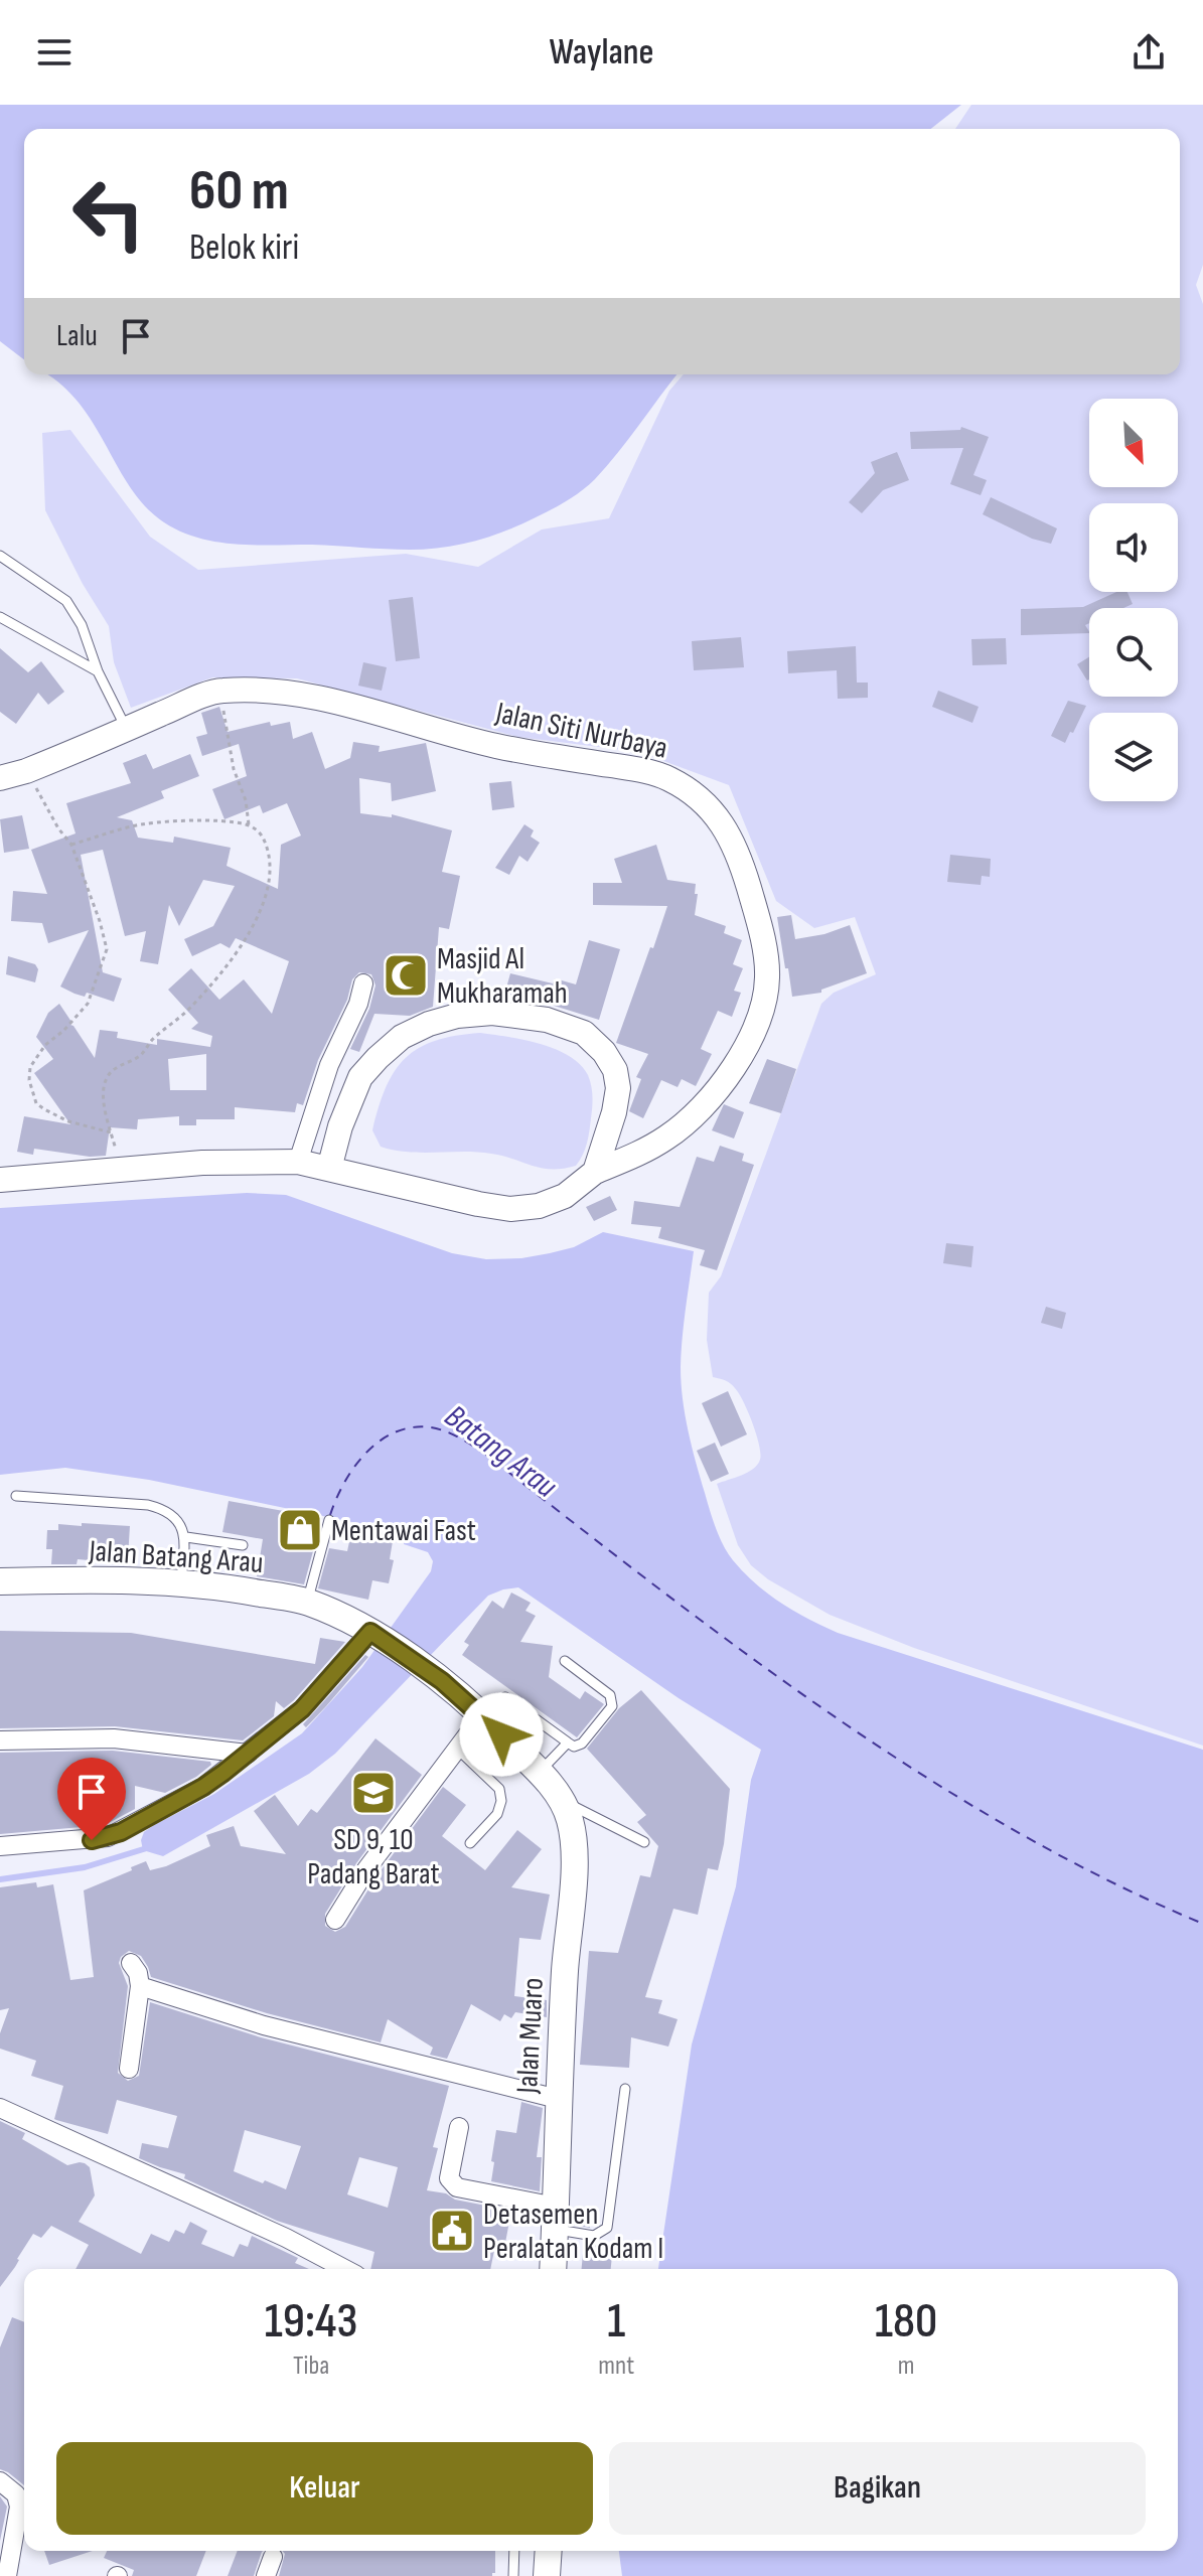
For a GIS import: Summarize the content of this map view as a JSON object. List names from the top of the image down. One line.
{"streets":{"main road":["Jalan Batang Arau","Jalan Muaro"],"street":["Jalan Siti Nurbaya"]},"crossings":[["Jalan Batang Arau","Jalan Muaro"]],"water":["Batang Arau"],"places":{"mosque":["Masjid Al Mukharamah"],"shop":["Mentawai Fast"],"school or university":["SD 9, 10 Padang Barat"],"public building":["Detasemen Peralatan Kodam I"]},"north":"bottom right","page":{"header":"Waylane","turn":["60 m","Belok kiri"],"then":"Lalu","eta":["19:43","Tiba","1","mnt","180","m"],"buttons":["Keluar","Bagikan"]}}
